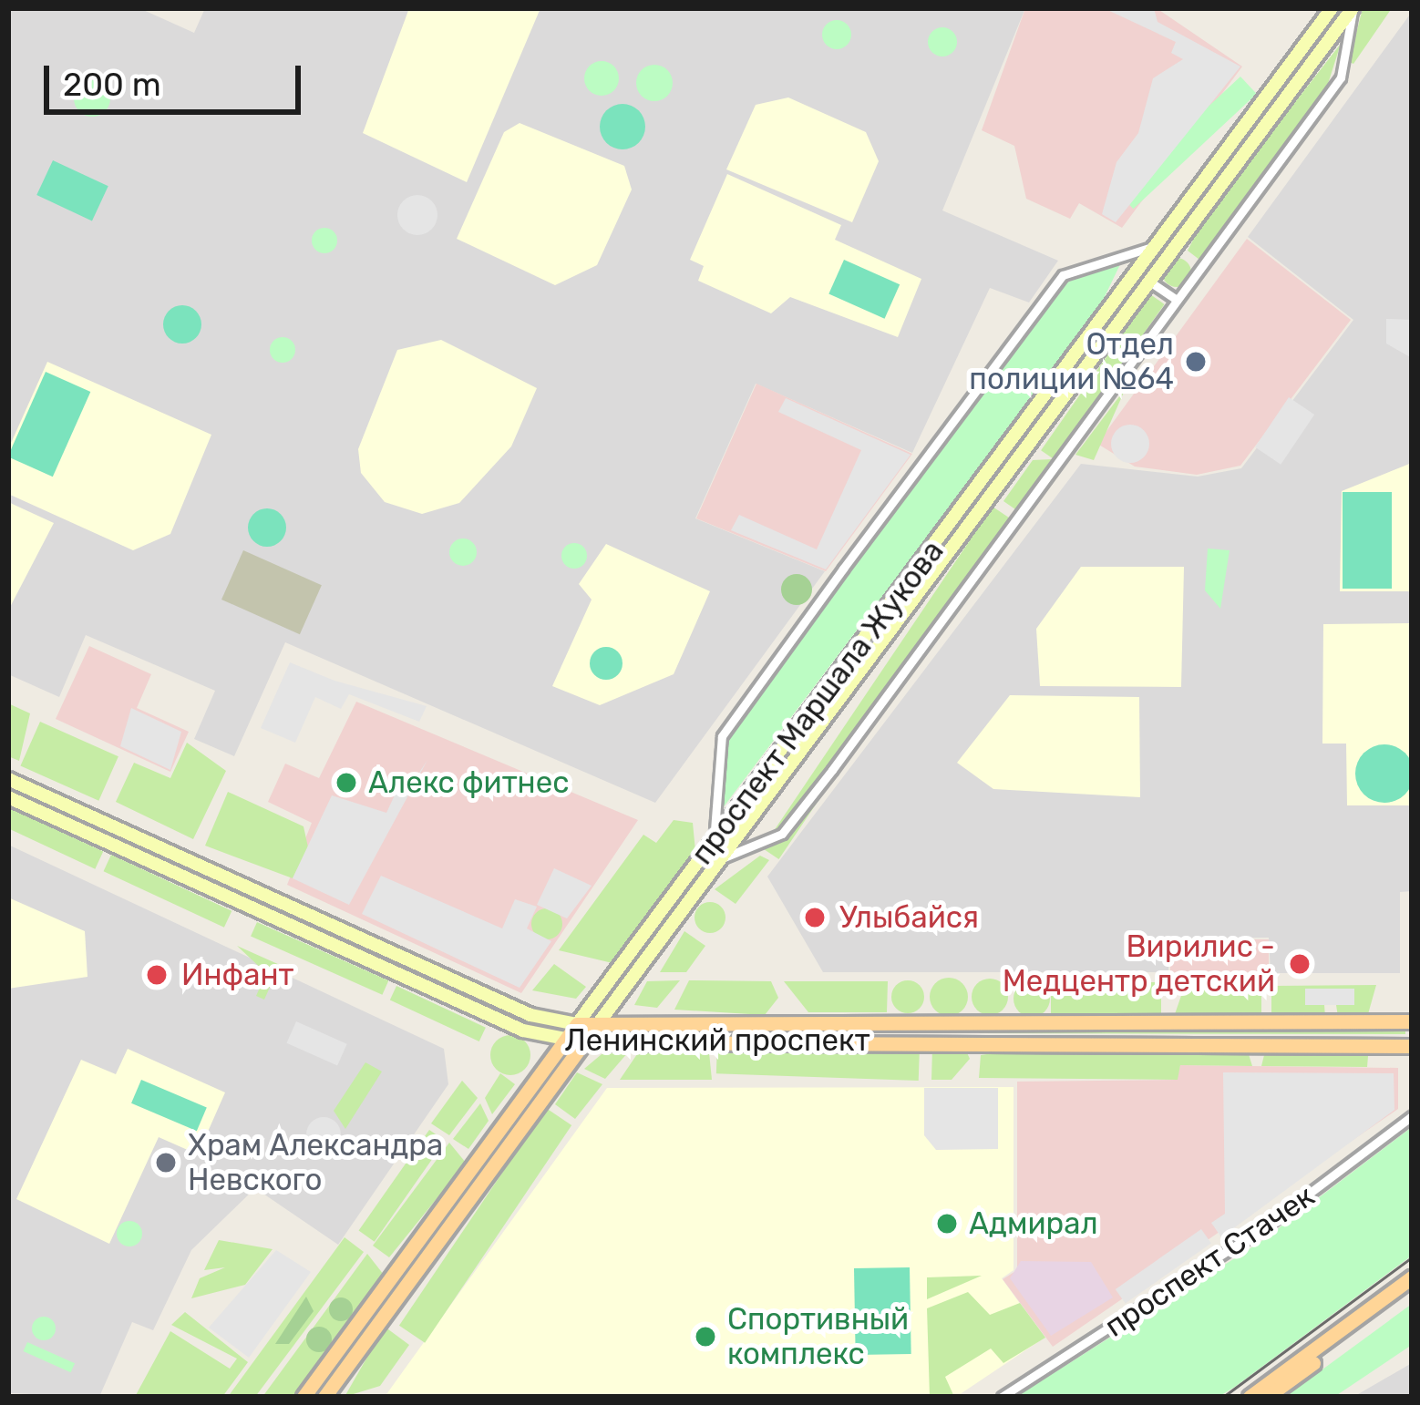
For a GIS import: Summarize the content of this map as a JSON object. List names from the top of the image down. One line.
{"streets":{"main road":["проспект Маршала Жукова","Ленинский проспект"],"street":["проспект Стачек"]},"crossings":[["проспект Маршала Жукова","Ленинский проспект"]],"places":["Отдел полиции №64","Алекс фитнес","Улыбайся","Вирилис - Медцентр детский","Инфант","Храм Александра Невского","Адмирал","Спортивный комплекс"],"scale_bar":"200 m"}
